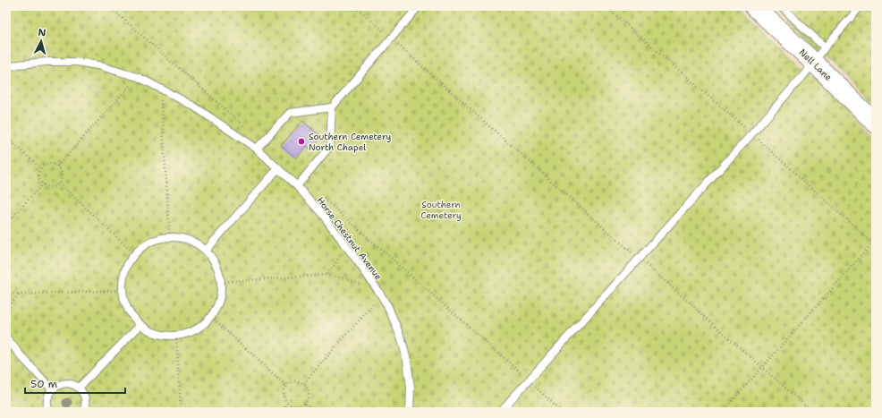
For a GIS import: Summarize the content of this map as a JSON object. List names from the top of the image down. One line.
{"streets":{"street":["Nell Lane"],"lane":["Horse Chestnut Avenue"]},"parks":["Southern Cemetery"],"places":["Southern Cemetery North Chapel"],"scale_bar":"50 m","north":"top"}
